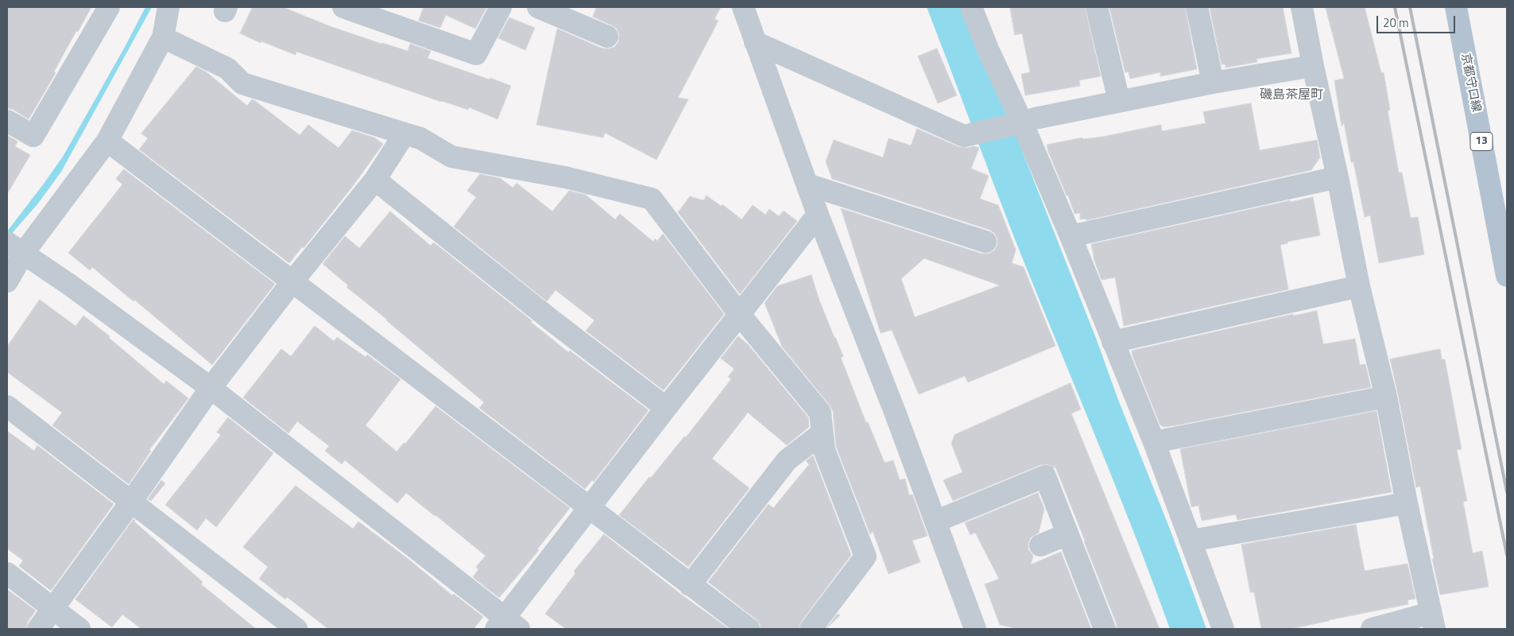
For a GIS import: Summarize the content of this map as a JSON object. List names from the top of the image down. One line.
{"streets":{"main road":["京都守口線","13"]},"districts":["磯島茶屋町"],"scale_bar":"20 m"}
